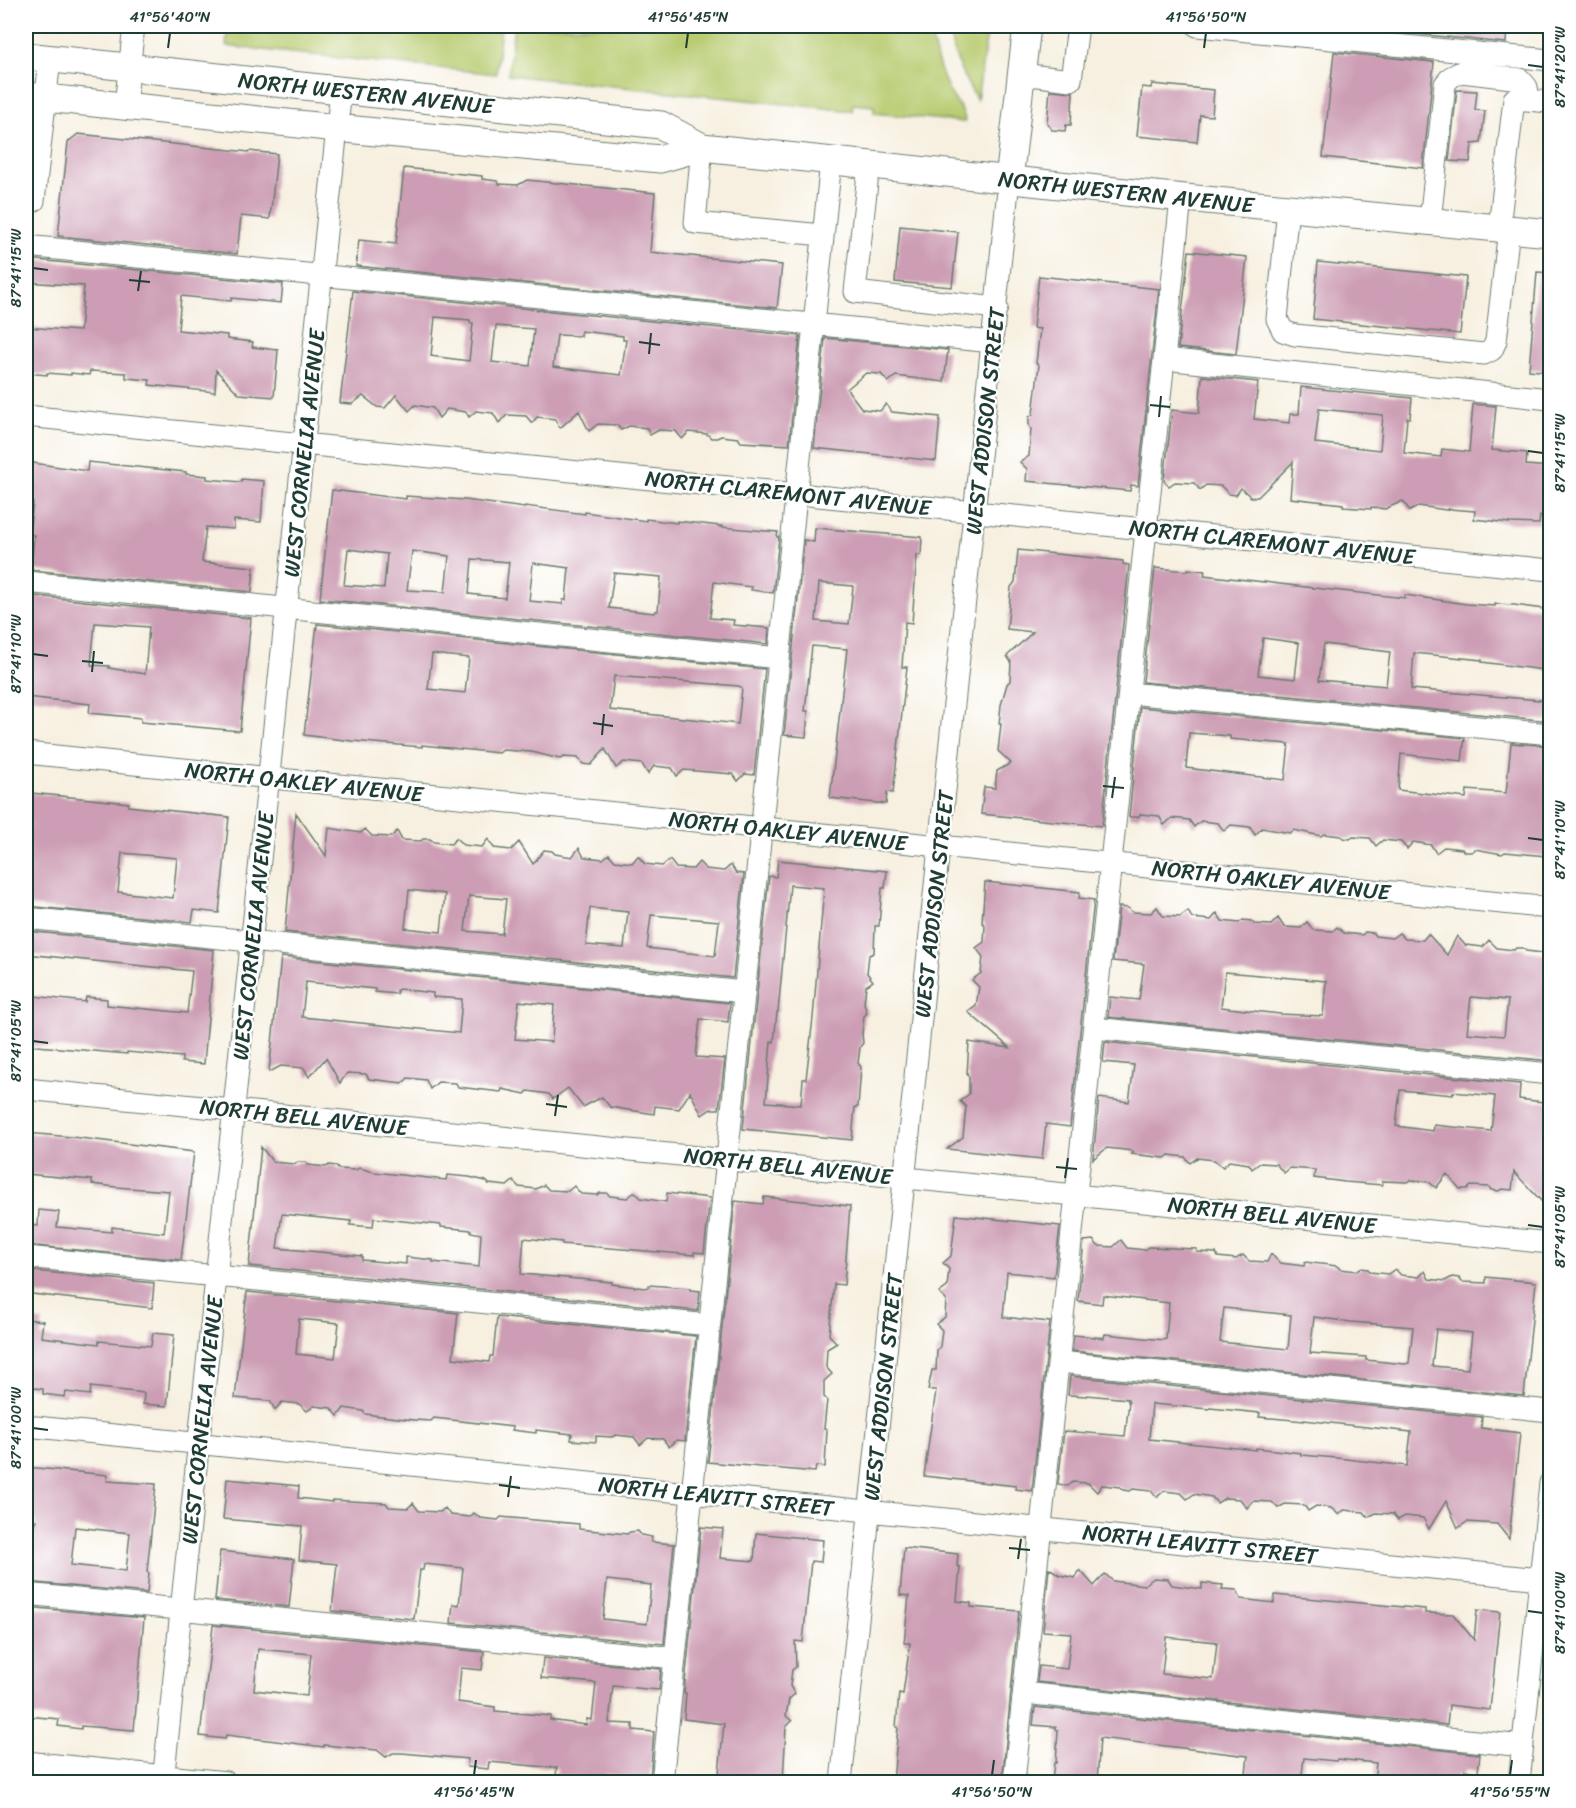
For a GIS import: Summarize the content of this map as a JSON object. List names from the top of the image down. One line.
{"streets":{"main road":["NORTH WESTERN AVENUE","WEST ADDISON STREET"],"street":["WEST CORNELIA AVENUE","NORTH CLAREMONT AVENUE","NORTH OAKLEY AVENUE","NORTH BELL AVENUE","NORTH LEAVITT STREET"]},"crossings":[["NORTH WESTERN AVENUE","WEST ADDISON STREET"],["NORTH WESTERN AVENUE","WEST CORNELIA AVENUE"],["WEST ADDISON STREET","NORTH CLAREMONT AVENUE"],["WEST ADDISON STREET","NORTH OAKLEY AVENUE"],["WEST ADDISON STREET","NORTH BELL AVENUE"],["WEST ADDISON STREET","NORTH LEAVITT STREET"],["WEST CORNELIA AVENUE","NORTH CLAREMONT AVENUE"],["WEST CORNELIA AVENUE","NORTH OAKLEY AVENUE"],["WEST CORNELIA AVENUE","NORTH BELL AVENUE"],["WEST CORNELIA AVENUE","NORTH LEAVITT STREET"]],"coordinates":["41°56'40\"N","41°56'45\"N","41°56'50\"N","87°41'20\"W","87°41'15\"W","87°41'10\"W","87°41'05\"W","87°41'00\"W","41°56'55\"N"]}
